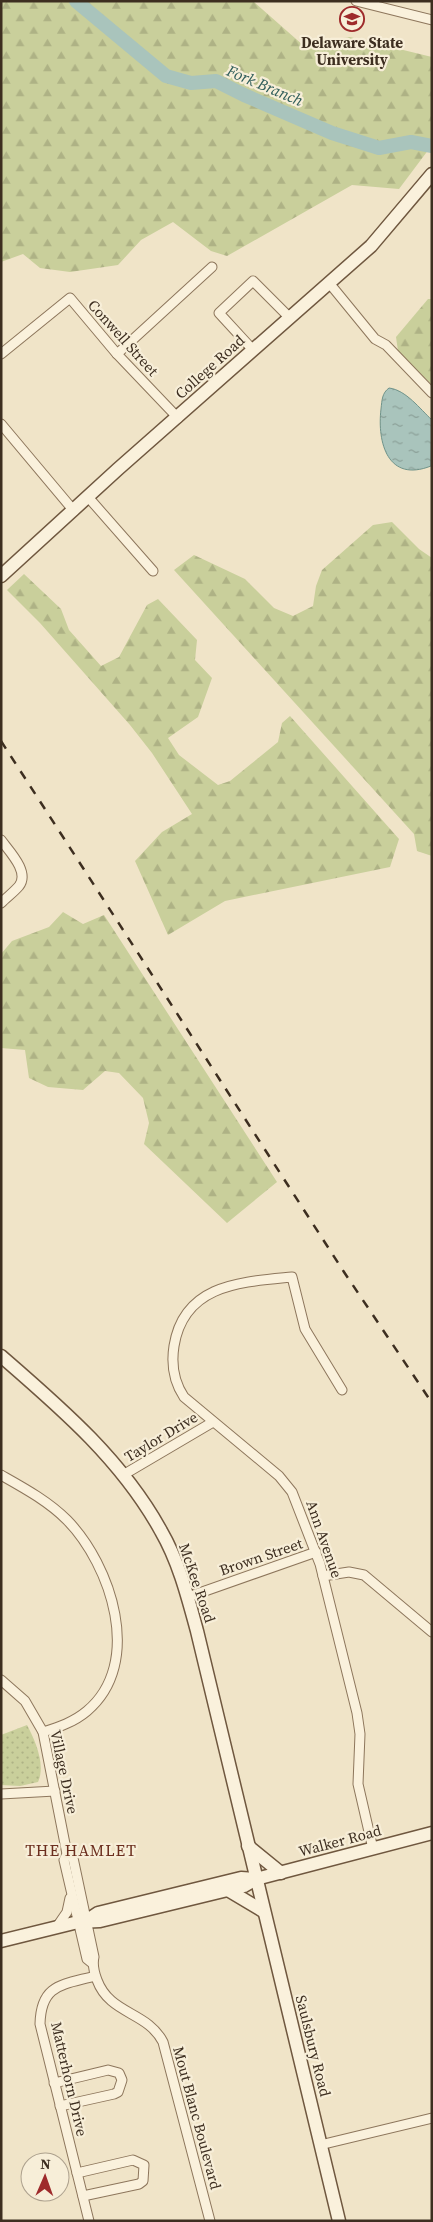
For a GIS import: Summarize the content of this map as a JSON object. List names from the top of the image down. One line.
{"streets":{"street":["Conwell Street","College Road","Taylor Drive","Ann Avenue","Brown Street","McKee Road","Village Drive","Walker Road","Saulsbury Road","Matterhorn Drive","Mout Blanc Boulevard"]},"crossings":[["Conwell Street","College Road"],["Taylor Drive","Ann Avenue"],["Taylor Drive","McKee Road"],["Ann Avenue","Brown Street"],["Ann Avenue","Walker Road"],["Brown Street","McKee Road"],["McKee Road","Walker Road"],["McKee Road","Saulsbury Road"],["Village Drive","Walker Road"],["Village Drive","Mout Blanc Boulevard"],["Walker Road","Saulsbury Road"],["Walker Road","Mout Blanc Boulevard"],["Matterhorn Drive","Mout Blanc Boulevard"]],"districts":["THE HAMLET"],"water":["Fork Branch"],"places":{"school or university":["Delaware State University"]},"north":"top"}
